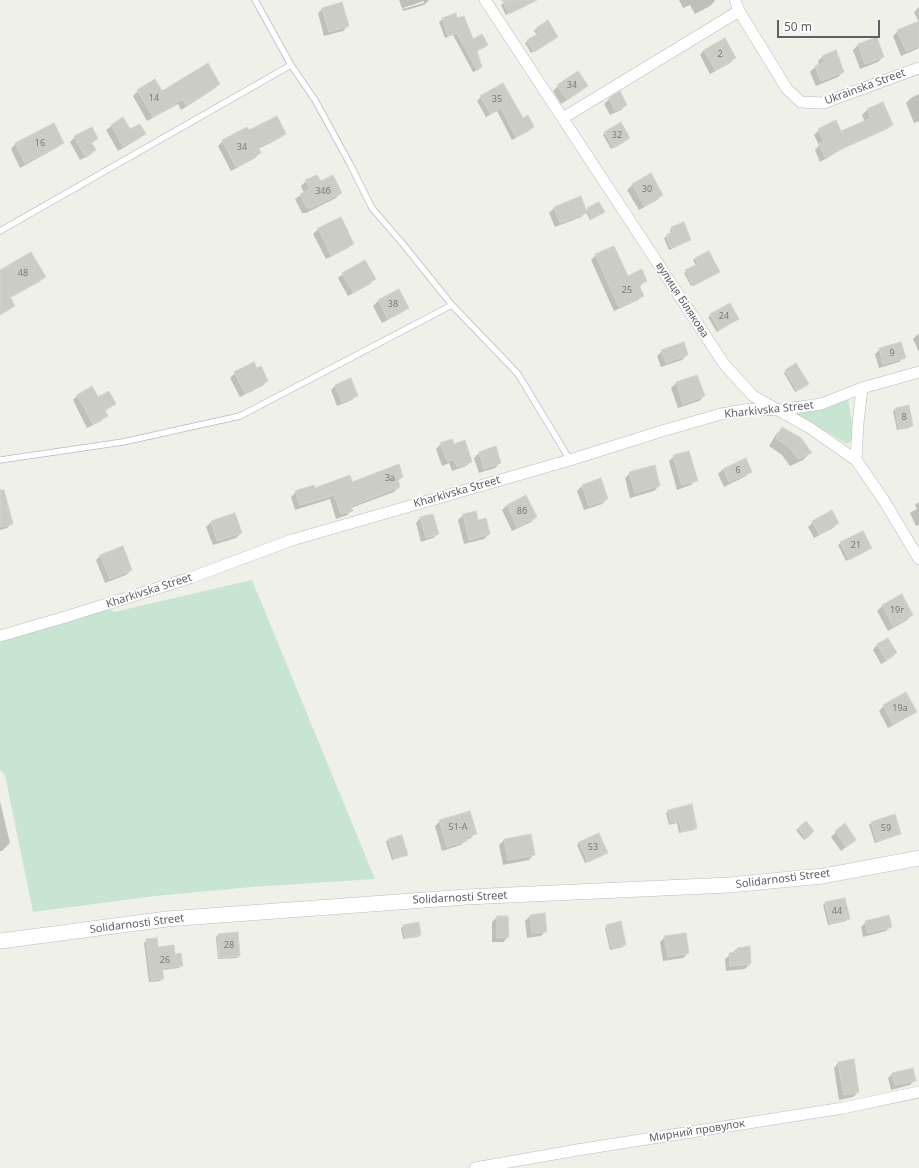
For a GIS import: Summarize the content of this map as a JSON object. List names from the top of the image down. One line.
{"streets":{"main road":["Solidarnosti Street"],"street":["Ukrainska Street","вулиця Білякова","Kharkivska Street","Мирний провулок"]},"crossings":[["вулиця Білякова","Kharkivska Street"]],"house_numbers":["2","34","14","35","32","16","34","30","34б","48","25","38","24","9","8","6","3а","8б","21","19г","19а","51-А","59","53","44","28","26"],"scale_bar":"50 m"}
